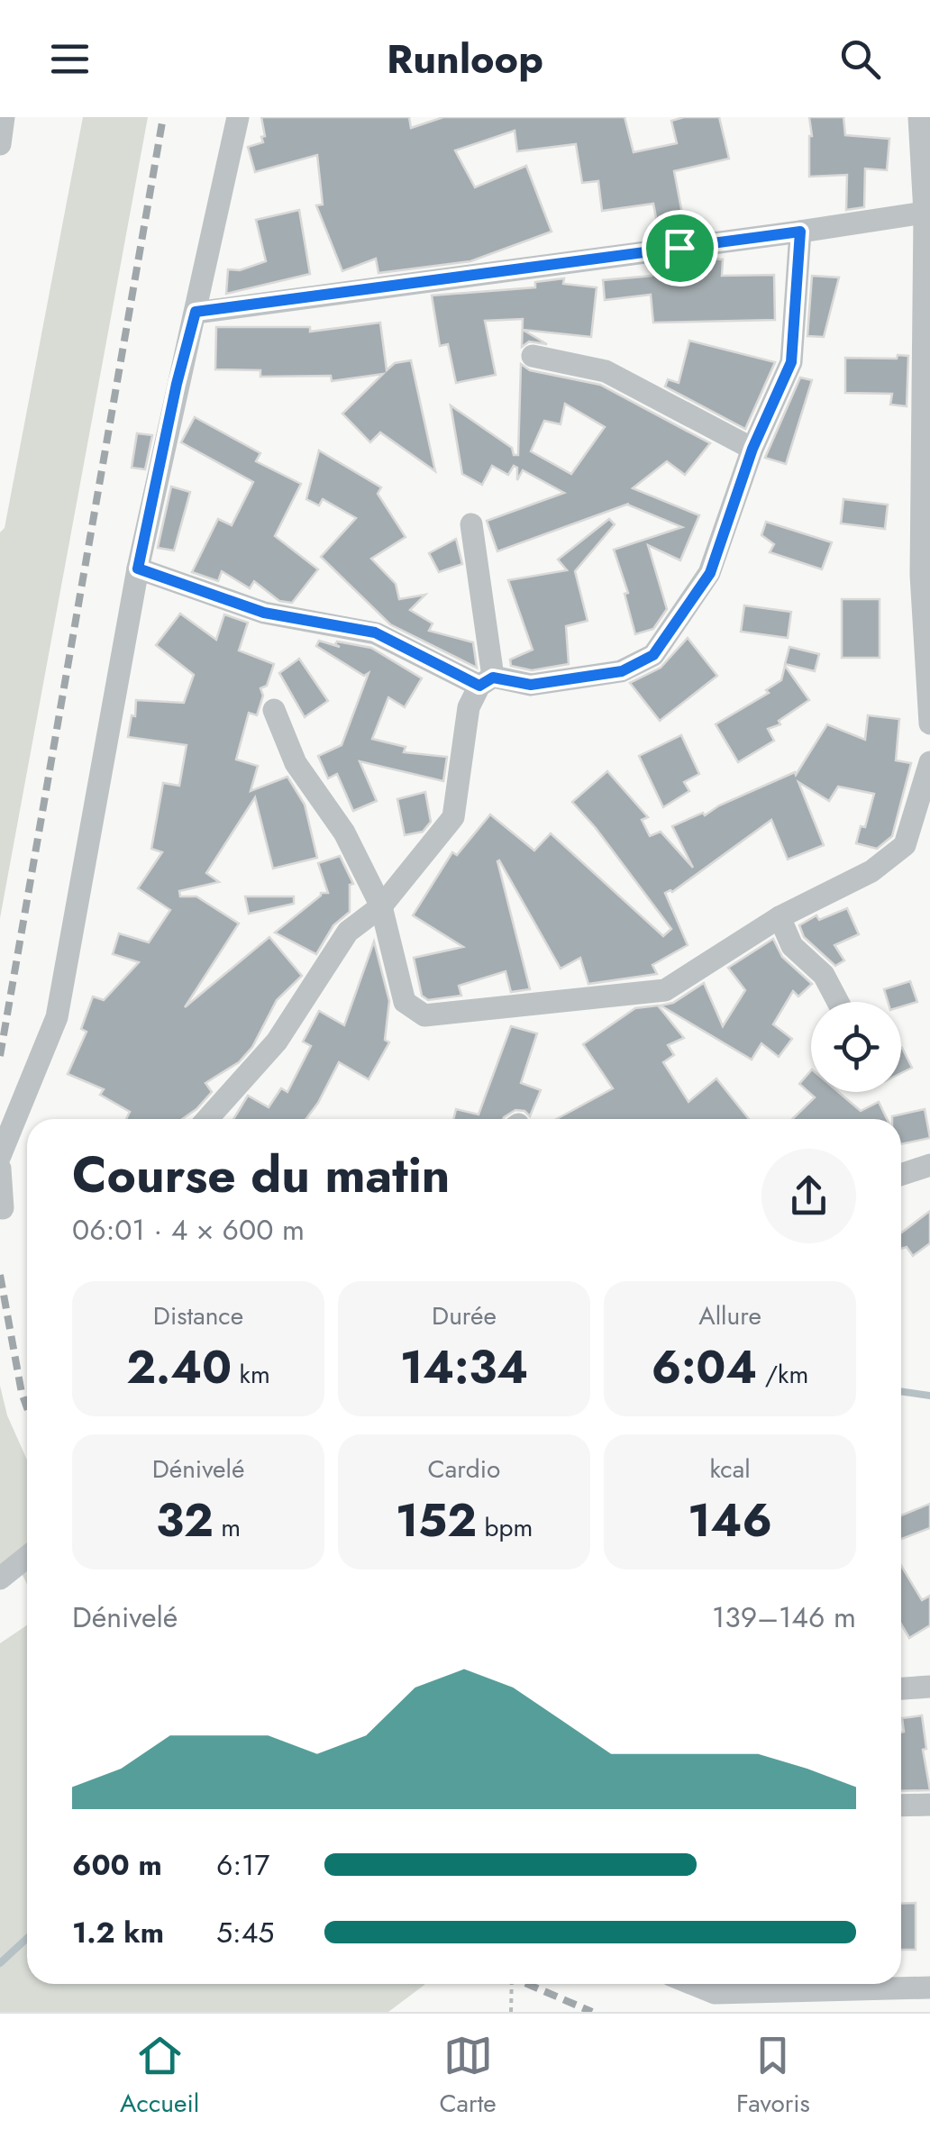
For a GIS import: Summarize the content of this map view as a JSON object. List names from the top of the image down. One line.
{"page":{"header":"Runloop","heading":["Course du matin","06:01 · 4 × 600 m"],"stats":[["Distance","2.40 km"],["Durée","14:34"],["Allure","6:04 /km"],["Dénivelé","32 m"],["Cardio","152 bpm"],["kcal","146"]],"chart":["Dénivelé","139–146 m"],"list":[{"name":"600 m","note":"6:17"},{"name":"1.2 km","note":"5:45"}],"tabs":["Accueil","Carte","Favoris"]}}
